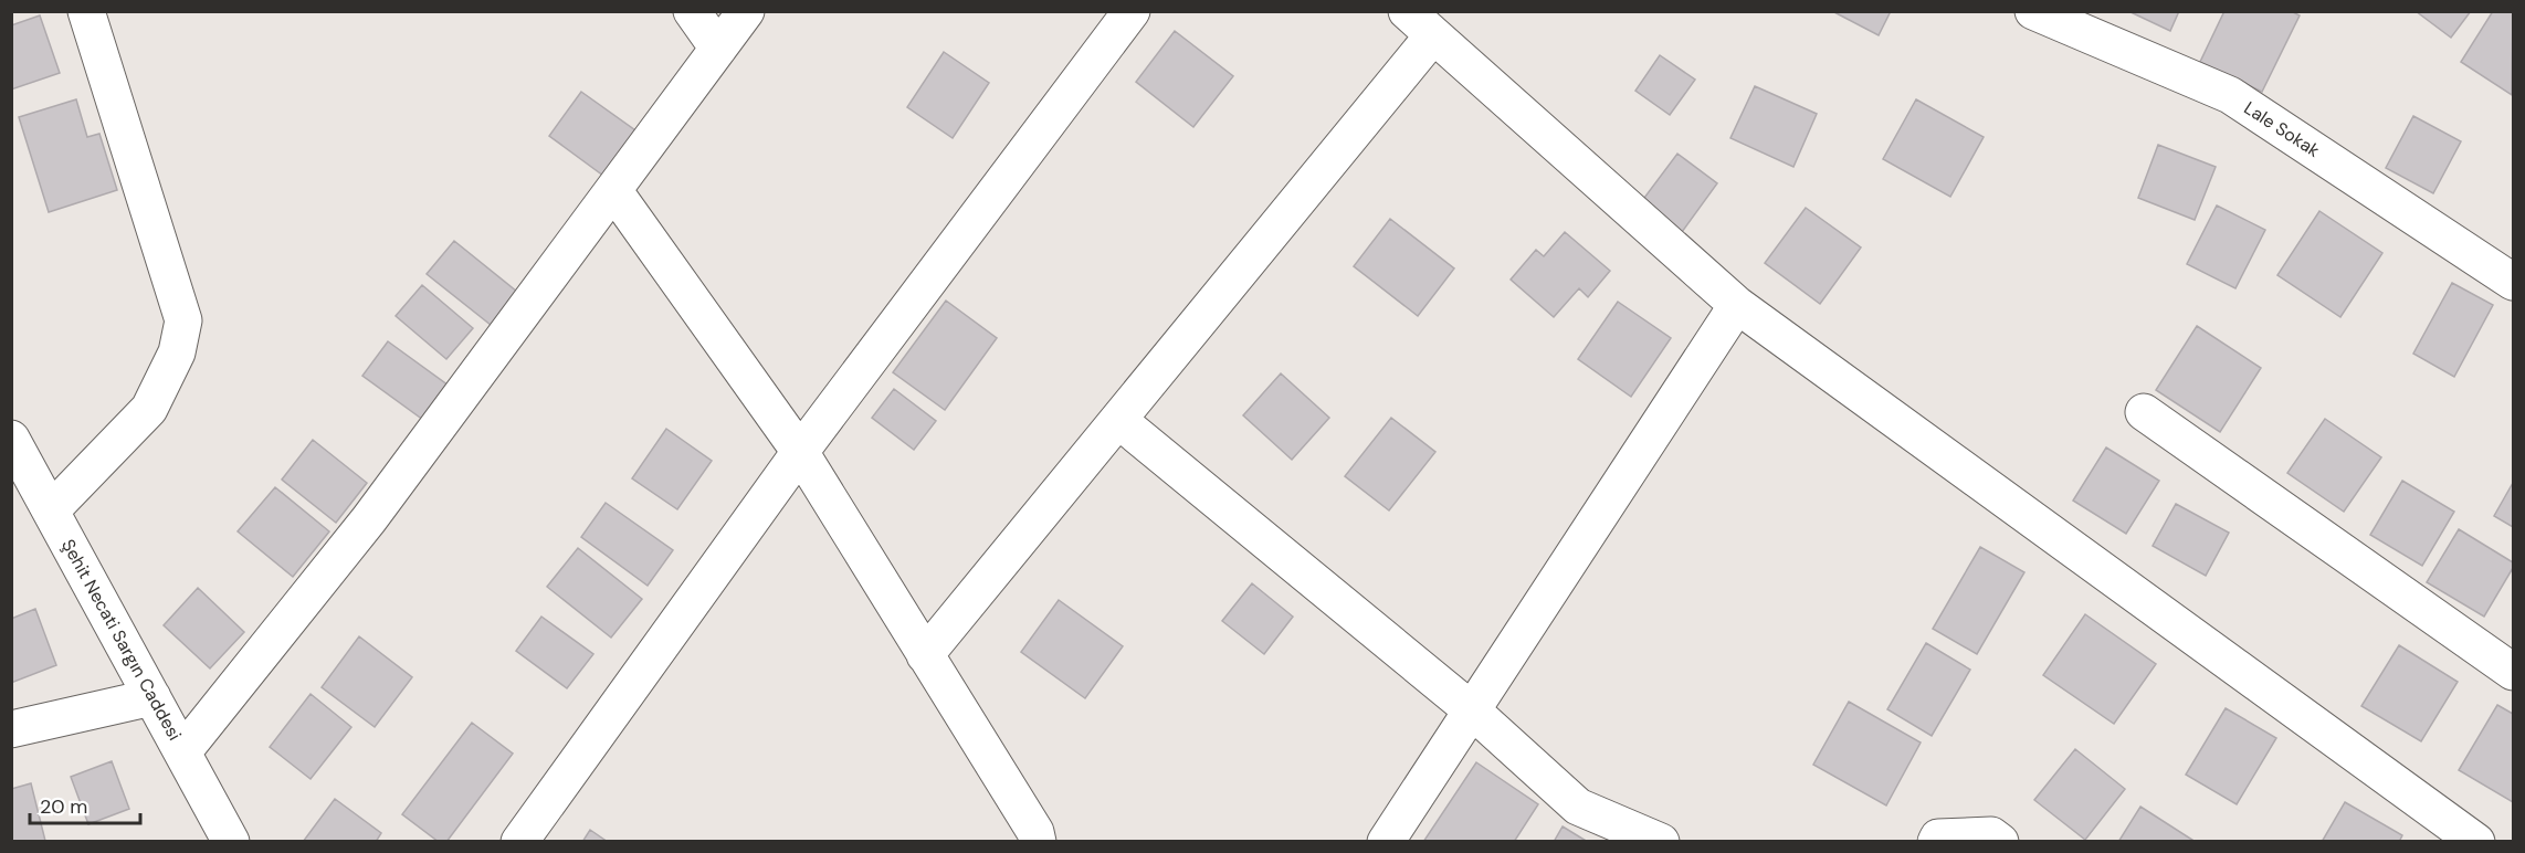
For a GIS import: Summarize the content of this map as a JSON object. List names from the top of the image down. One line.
{"streets":{"street":["Lale Sokak","Şehit Necati Sargın Caddesi"]},"scale_bar":"20 m"}
